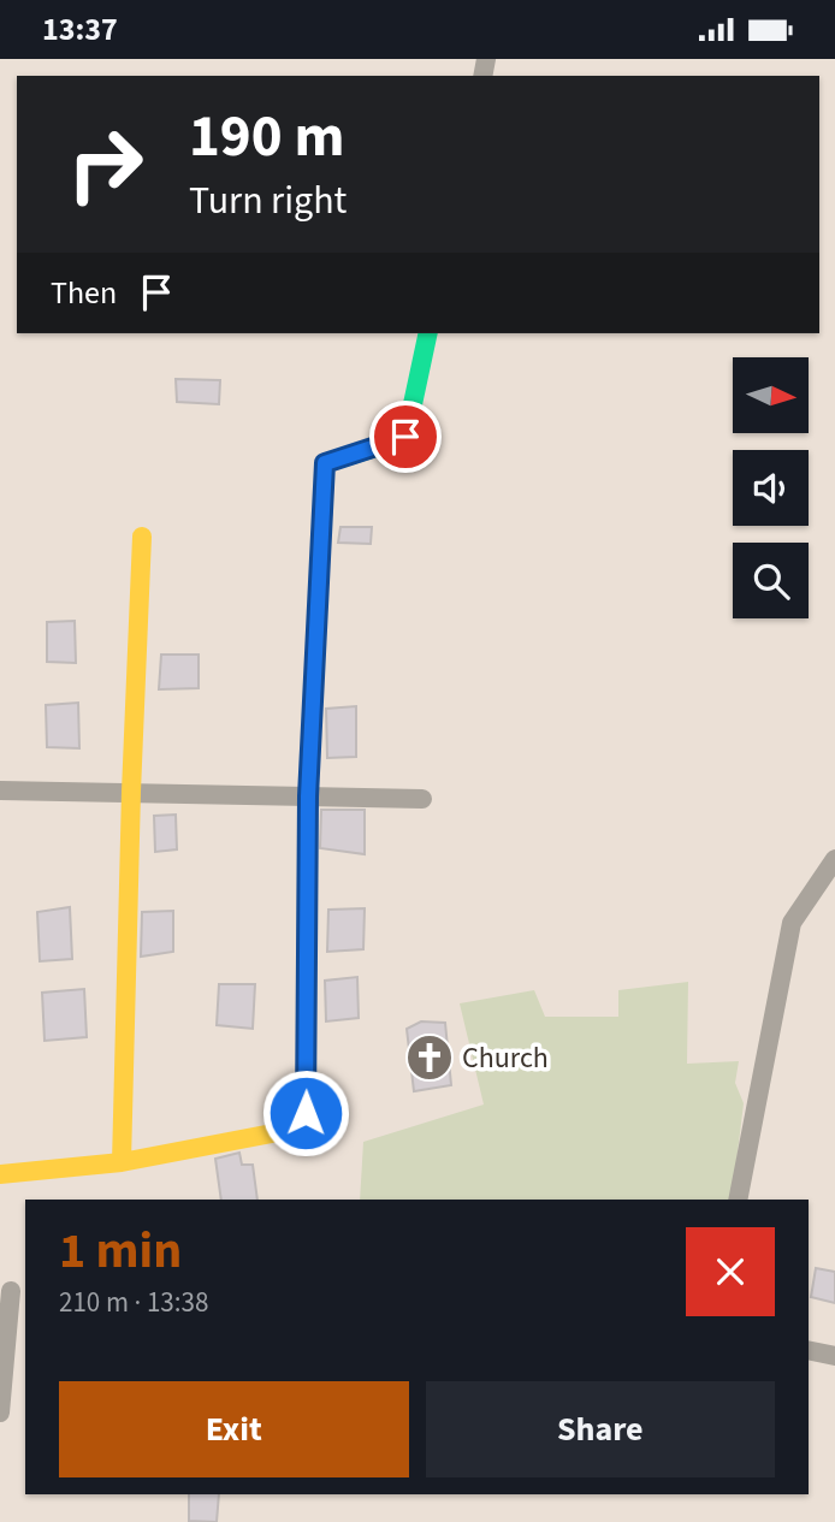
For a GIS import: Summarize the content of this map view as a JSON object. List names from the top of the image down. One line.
{"places":{"church":["Church"]},"north":"right","page":{"status":"13:37","turn":["190 m","Turn right"],"then":"Then","heading":["1 min","210 m · 13:38"],"buttons":["Exit","Share"]}}
